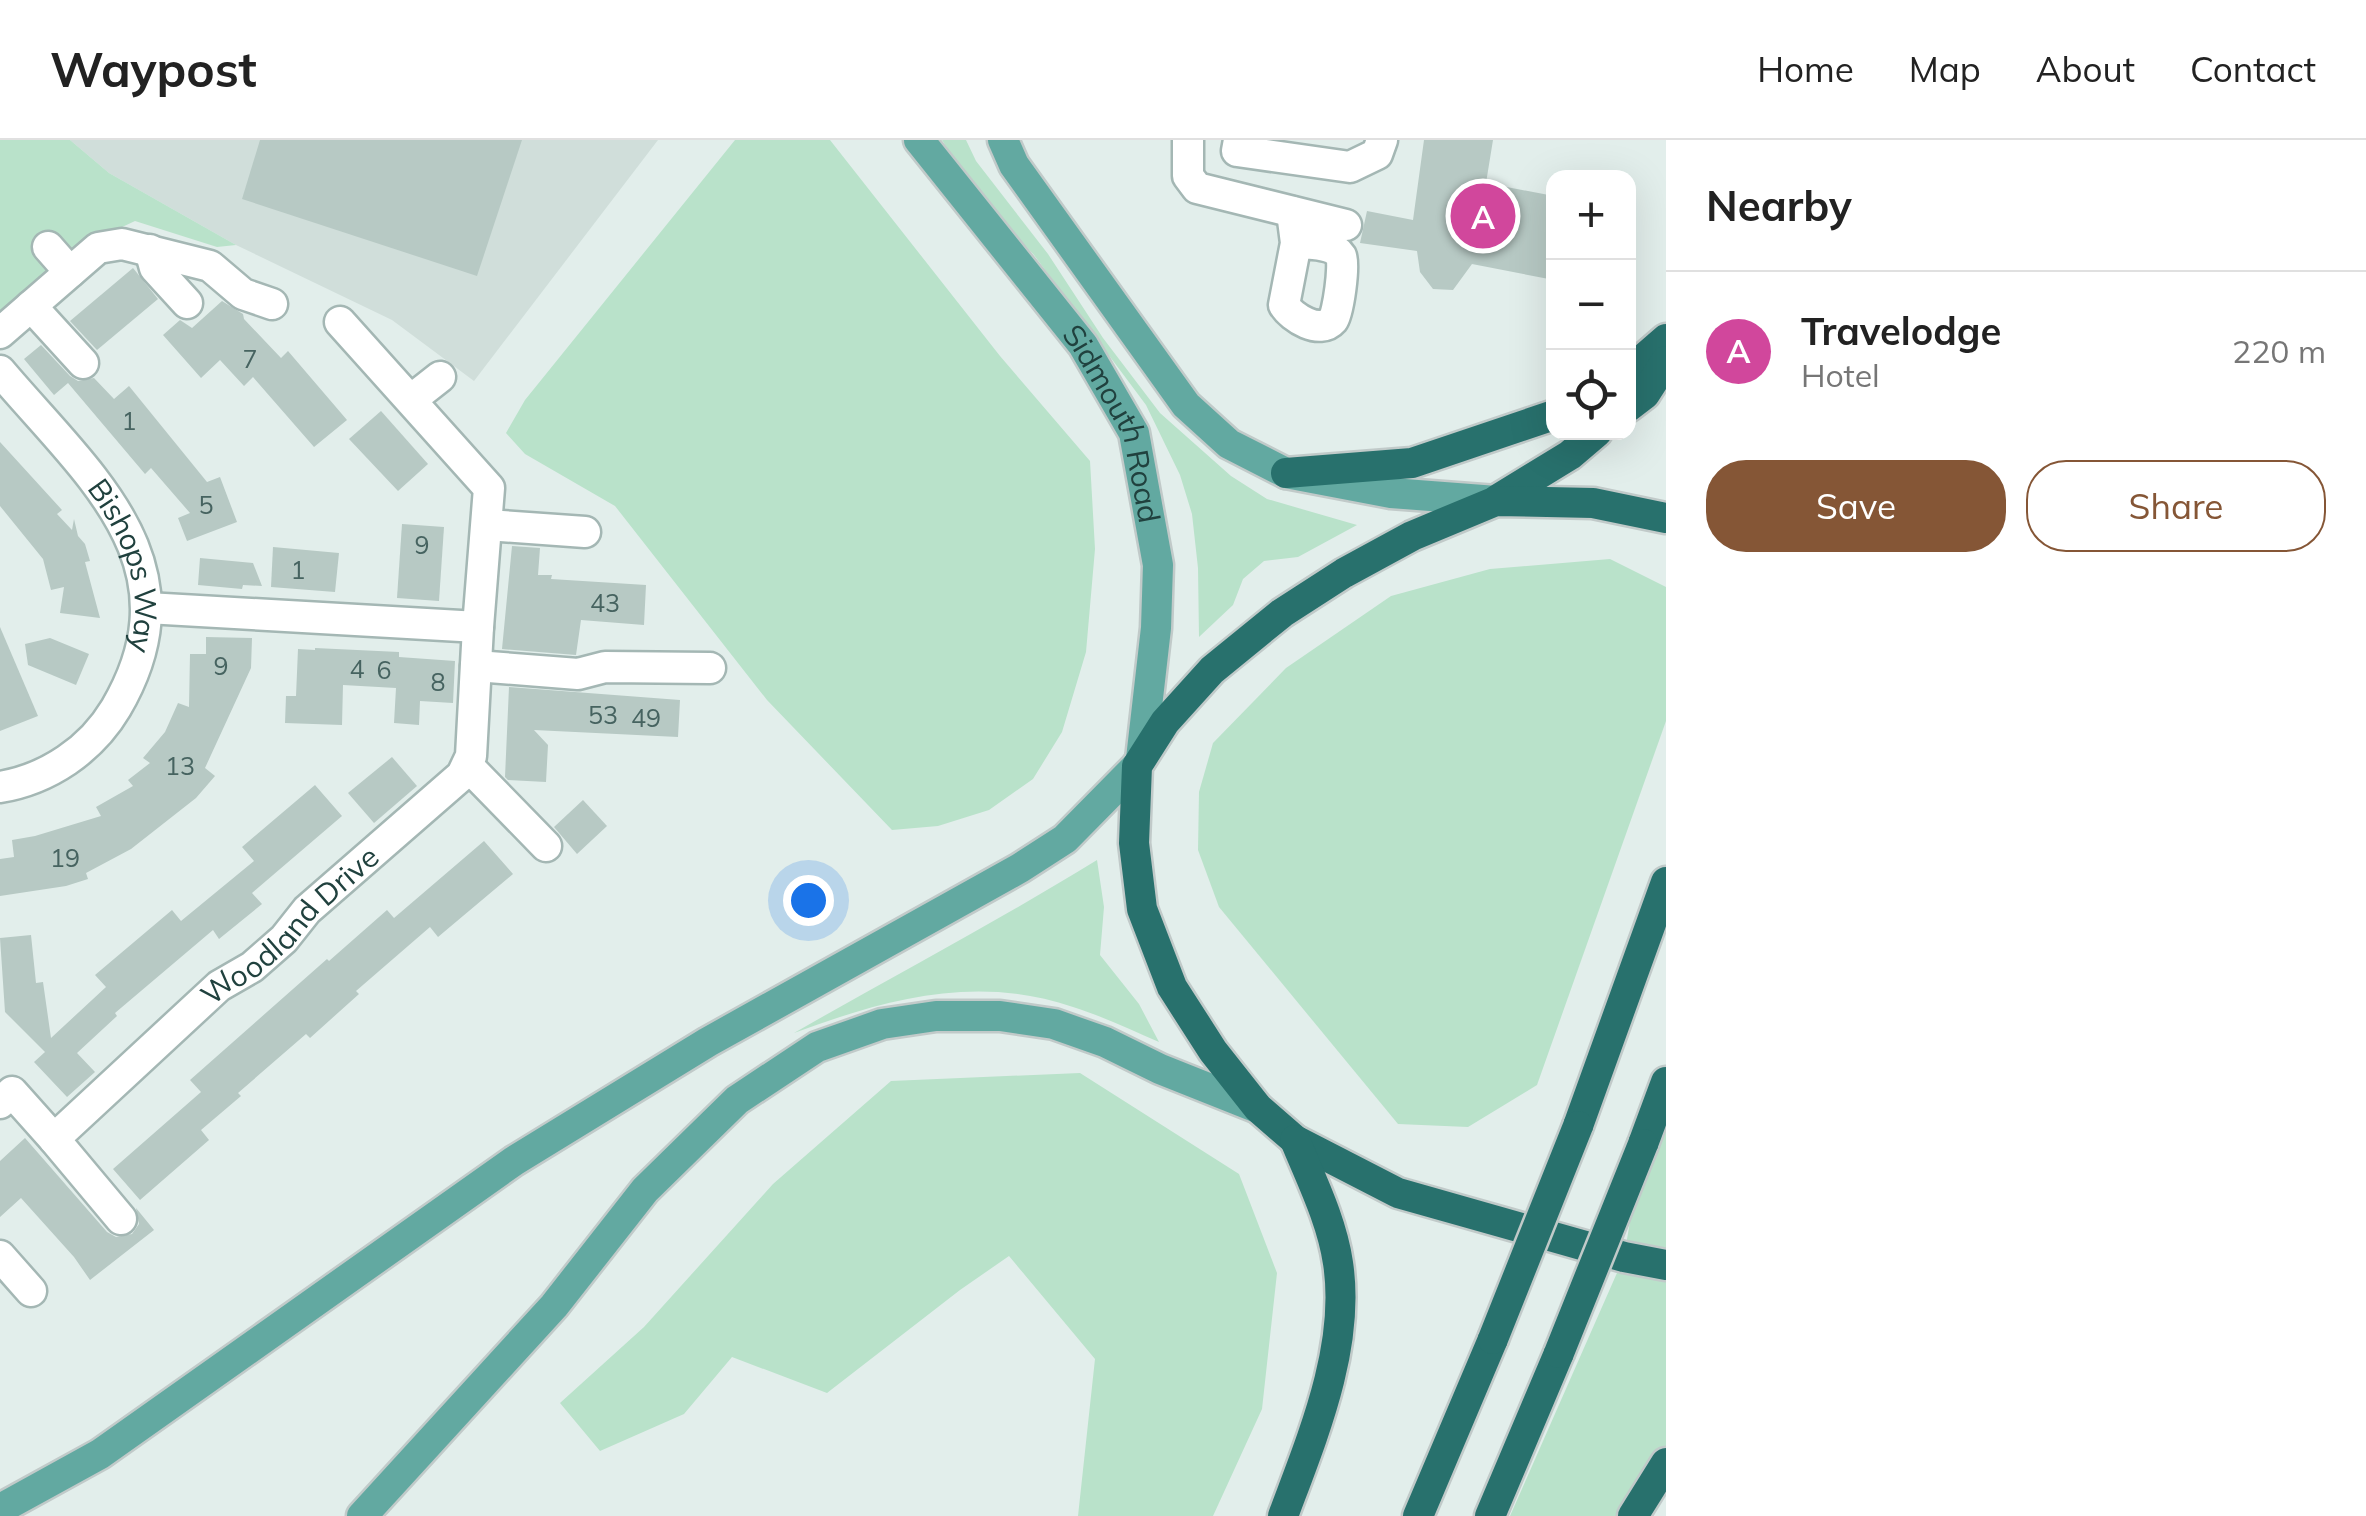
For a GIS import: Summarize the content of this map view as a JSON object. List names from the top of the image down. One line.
{"streets":{"main road":["Sidmouth Road"],"street":["Bishops Way","Woodland Drive"]},"house_numbers":["7","1","5","9","1","43","9","4","6","8","53","49","13","19"],"page":{"header":"Waypost","nav":["Home","Map","About","Contact"],"heading":"Nearby","map_buttons":["+","−"],"pins":"A","list":[{"mark":"A","name":"Travelodge","note":"Hotel","value":"220 m"}],"buttons":["Save","Share"]}}
